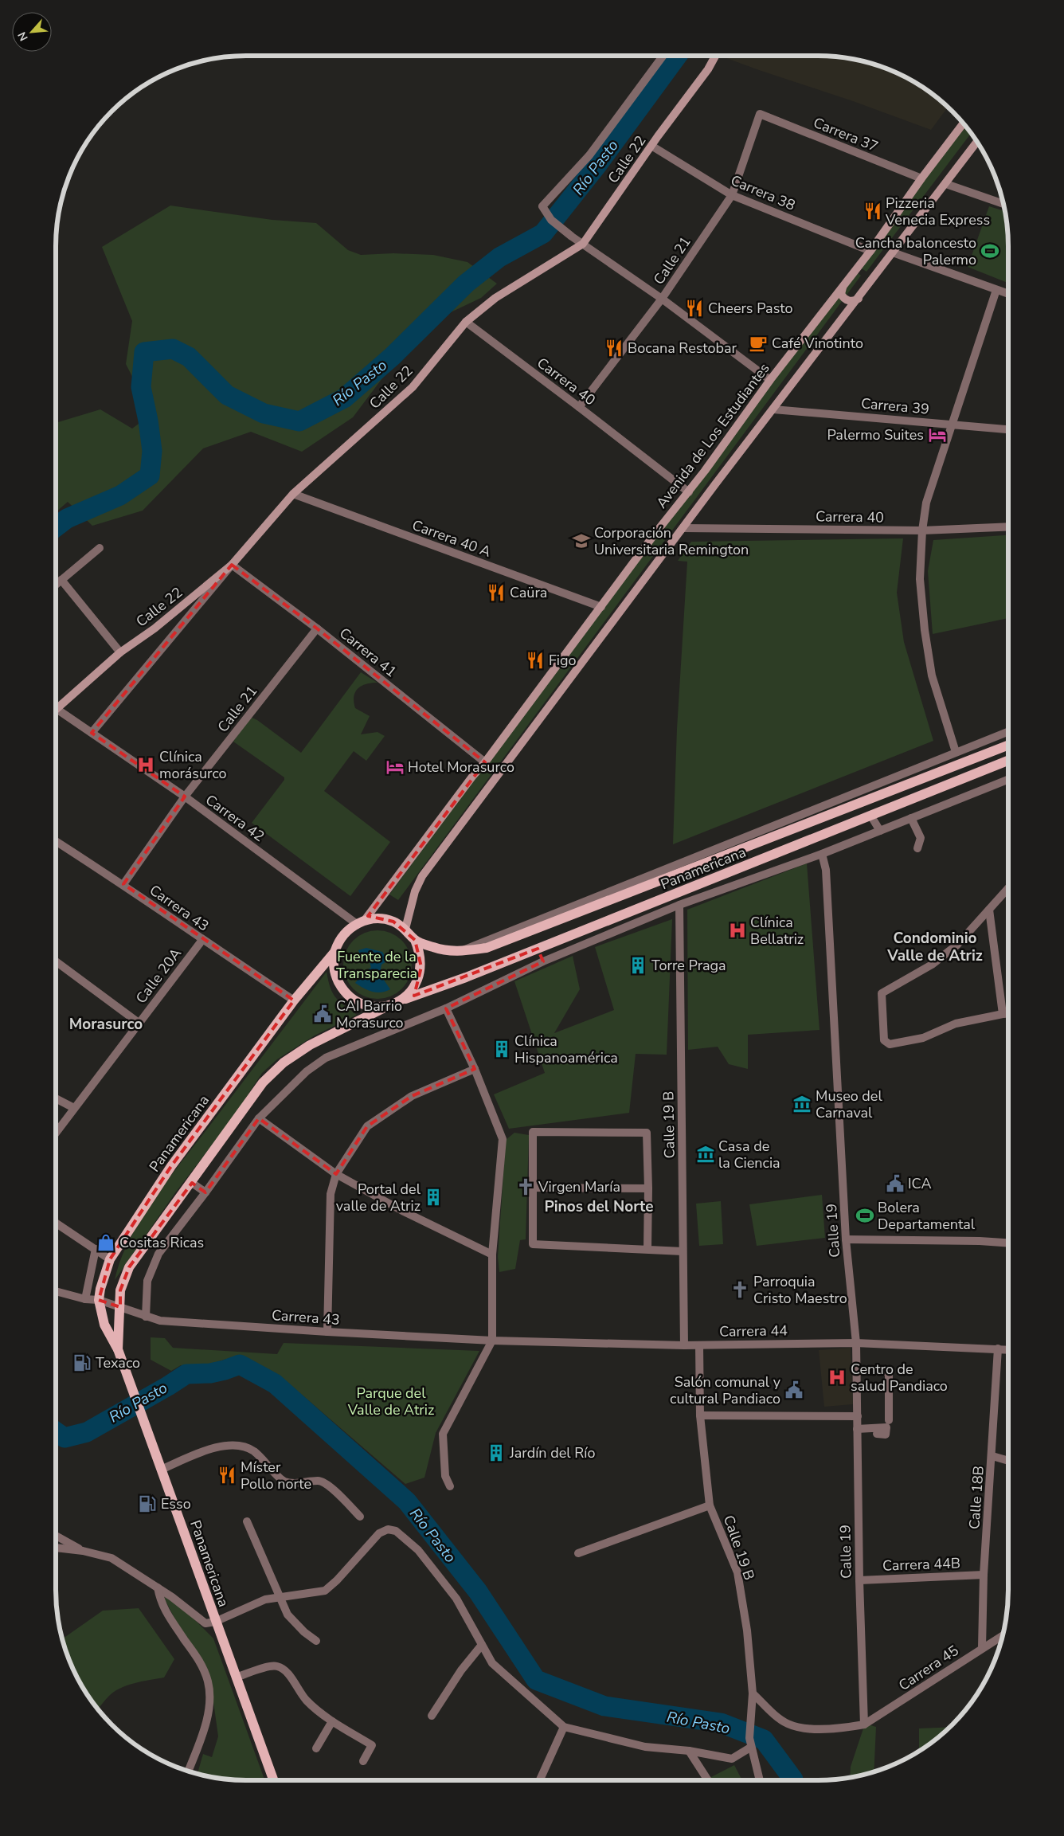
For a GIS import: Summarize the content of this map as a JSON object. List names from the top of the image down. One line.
{"streets":{"main road":["Calle 22","Avenida de Los Estudiantes","Panamericana"],"street":["Carrera 37","Carrera 38","Calle 21","Carrera 40","Carrera 39","Carrera 40 A","Carrera 41","Carrera 42","Carrera 43","Calle 20A","Calle 19 B","Calle 19","Carrera 44","Calle 18B","Carrera 44B","Carrera 45"]},"crossings":[["Carrera 37","Calle 21"],["Carrera 37","Avenida de Los Estudiantes"],["Calle 22","Carrera 38"],["Calle 22","Carrera 40"],["Calle 22","Carrera 40 A"],["Calle 22","Carrera 41"],["Calle 22","Carrera 42"],["Carrera 38","Calle 21"],["Carrera 38","Avenida de Los Estudiantes"],["Calle 21","Carrera 40"],["Calle 21","Carrera 41"],["Calle 21","Carrera 42"],["Calle 21","Carrera 43"],["Carrera 40","Avenida de Los Estudiantes"],["Avenida de Los Estudiantes","Carrera 40 A"],["Avenida de Los Estudiantes","Carrera 41"],["Avenida de Los Estudiantes","Carrera 42"],["Avenida de Los Estudiantes","Panamericana"],["Carrera 42","Panamericana"],["Panamericana","Carrera 43"],["Carrera 43","Calle 20A"],["Carrera 43","Carrera 44"],["Calle 19 B","Carrera 44"],["Calle 19","Carrera 44"],["Calle 19","Carrera 44B"],["Calle 19","Carrera 45"],["Carrera 44","Calle 18B"],["Calle 18B","Carrera 44B"],["Calle 18B","Carrera 45"]],"districts":["Condominio Valle de Atriz","Morasurco","Pinos del Norte"],"water":["Río Pasto"],"parks":["Fuente de la Transparecia","Parque del Valle de Atriz"],"places":{"restaurant":["Pizzeria Venecia Express","Cheers Pasto","Bocana Restobar","Caüra","Figo","Míster Pollo norte"],"sports":["Cancha baloncesto Palermo","Bolera Departamental"],"cafe":["Café Vinotinto"],"hotel":["Palermo Suites","Hotel Morasurco"],"school or university":["Corporación Universitaria Remington"],"hospital":["Clínica morásurco","Clínica Bellatriz","Centro de salud Pandiaco"],"building":["Torre Praga","Clínica Hispanoamérica","Portal del valle de Atriz","Jardín del Río"],"public building":["CAI Barrio Morasurco","ICA","Salón comunal y cultural Pandiaco"],"museum":["Museo del Carnaval","Casa de la Ciencia"],"church":["Virgen María","Parroquia Cristo Maestro"],"shop":["Cositas Ricas"],"fuel station":["Texaco","Esso"]},"north":"bottom left"}
